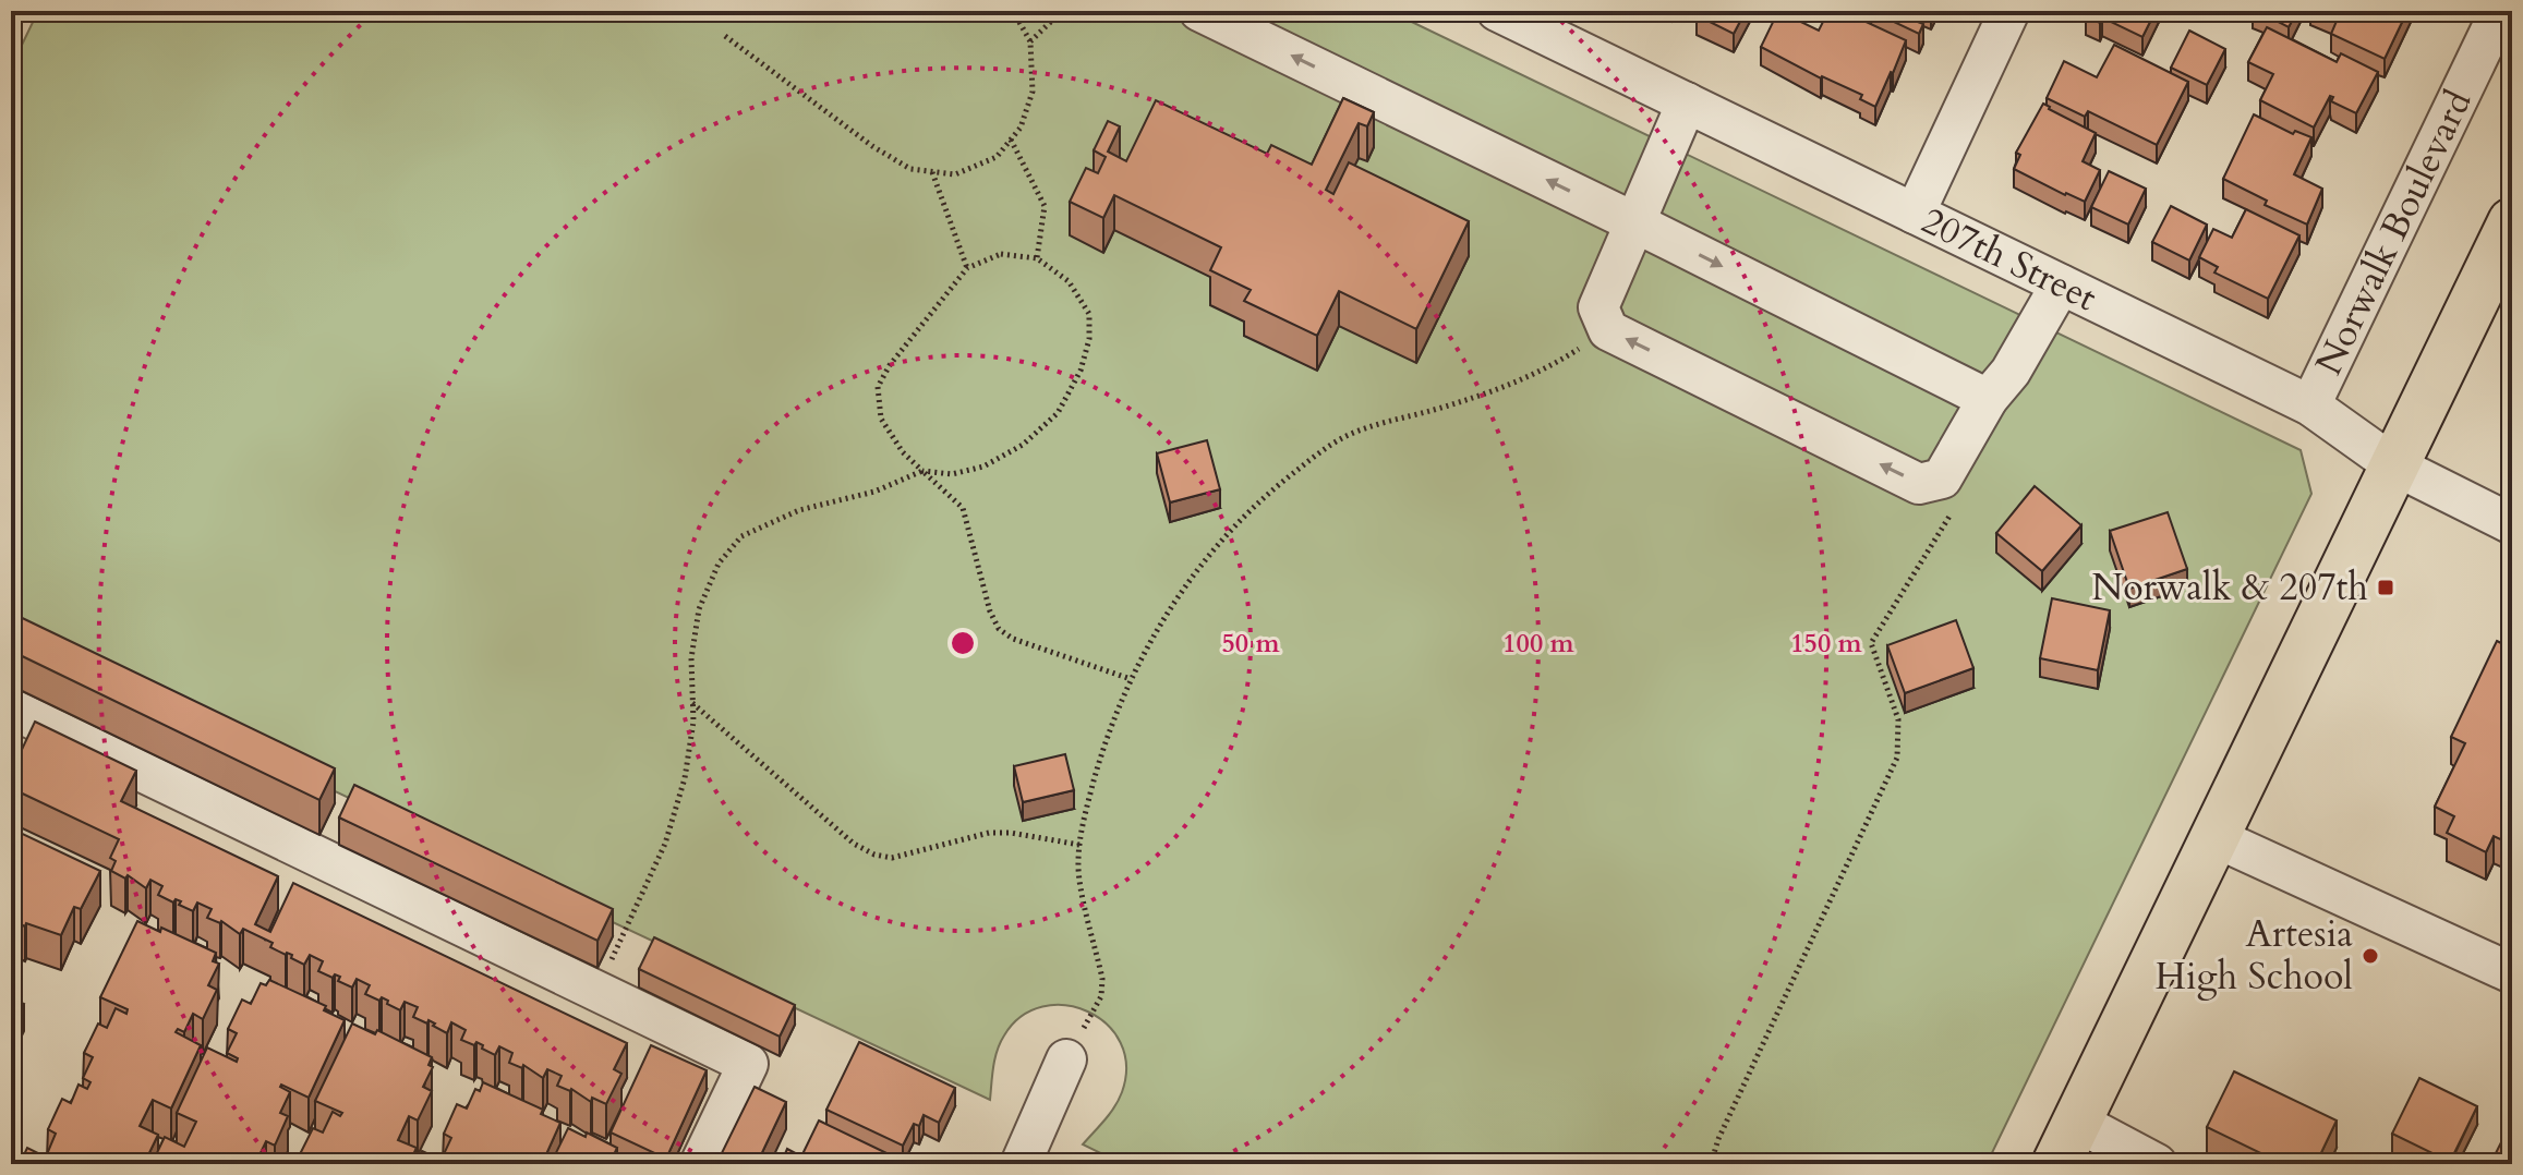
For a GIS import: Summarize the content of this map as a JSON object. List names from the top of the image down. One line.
{"streets":{"street":["Norwalk Boulevard","207th Street"]},"crossings":[["Norwalk Boulevard","207th Street"]],"places":{"transit":["Norwalk & 207th"],"other":["Artesia High School"]},"rings":["50 m","100 m","150 m"]}
